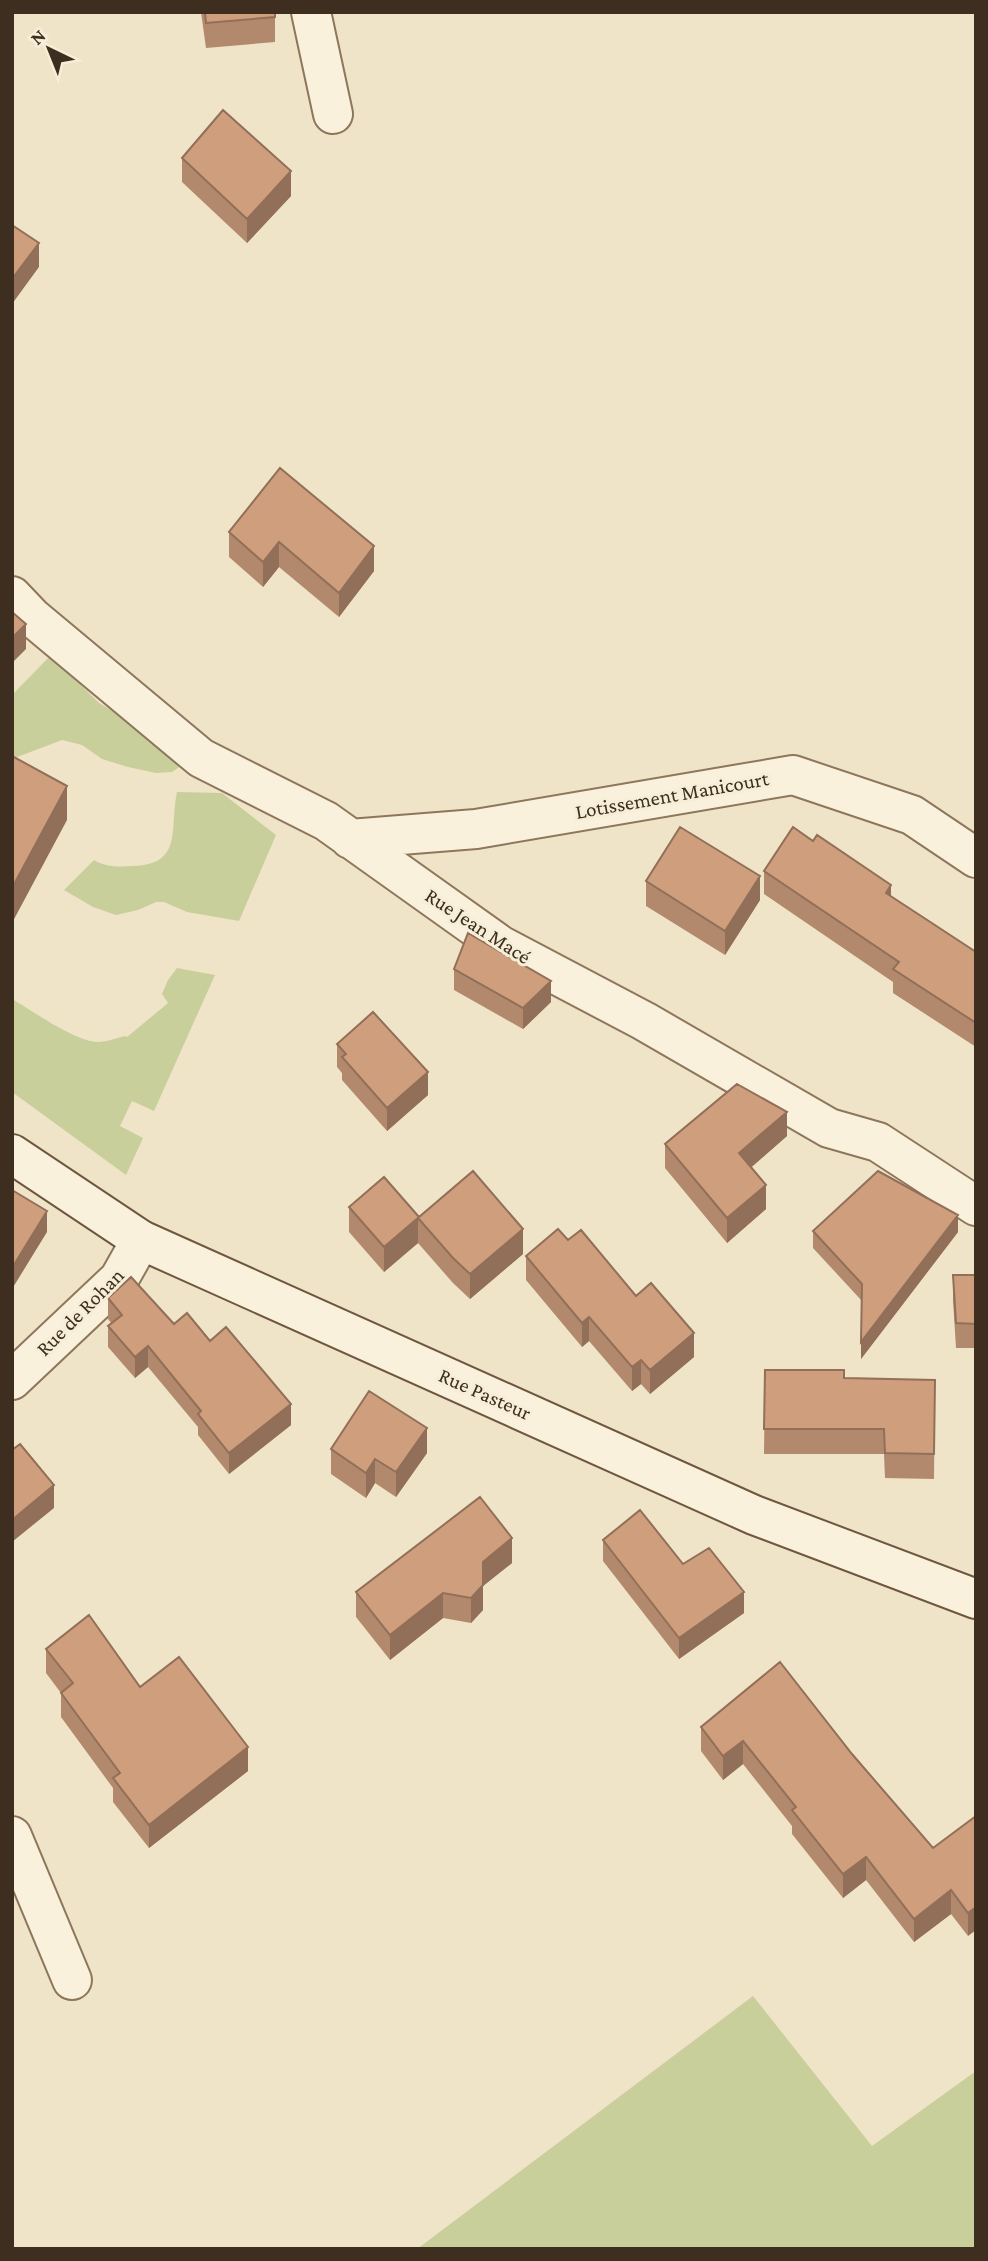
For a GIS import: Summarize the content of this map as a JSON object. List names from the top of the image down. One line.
{"streets":{"street":["Lotissement Manicourt","Rue Jean Macé","Rue de Rohan","Rue Pasteur"]},"crossings":[["Lotissement Manicourt","Rue Jean Macé"],["Rue de Rohan","Rue Pasteur"]],"north":"top left"}
